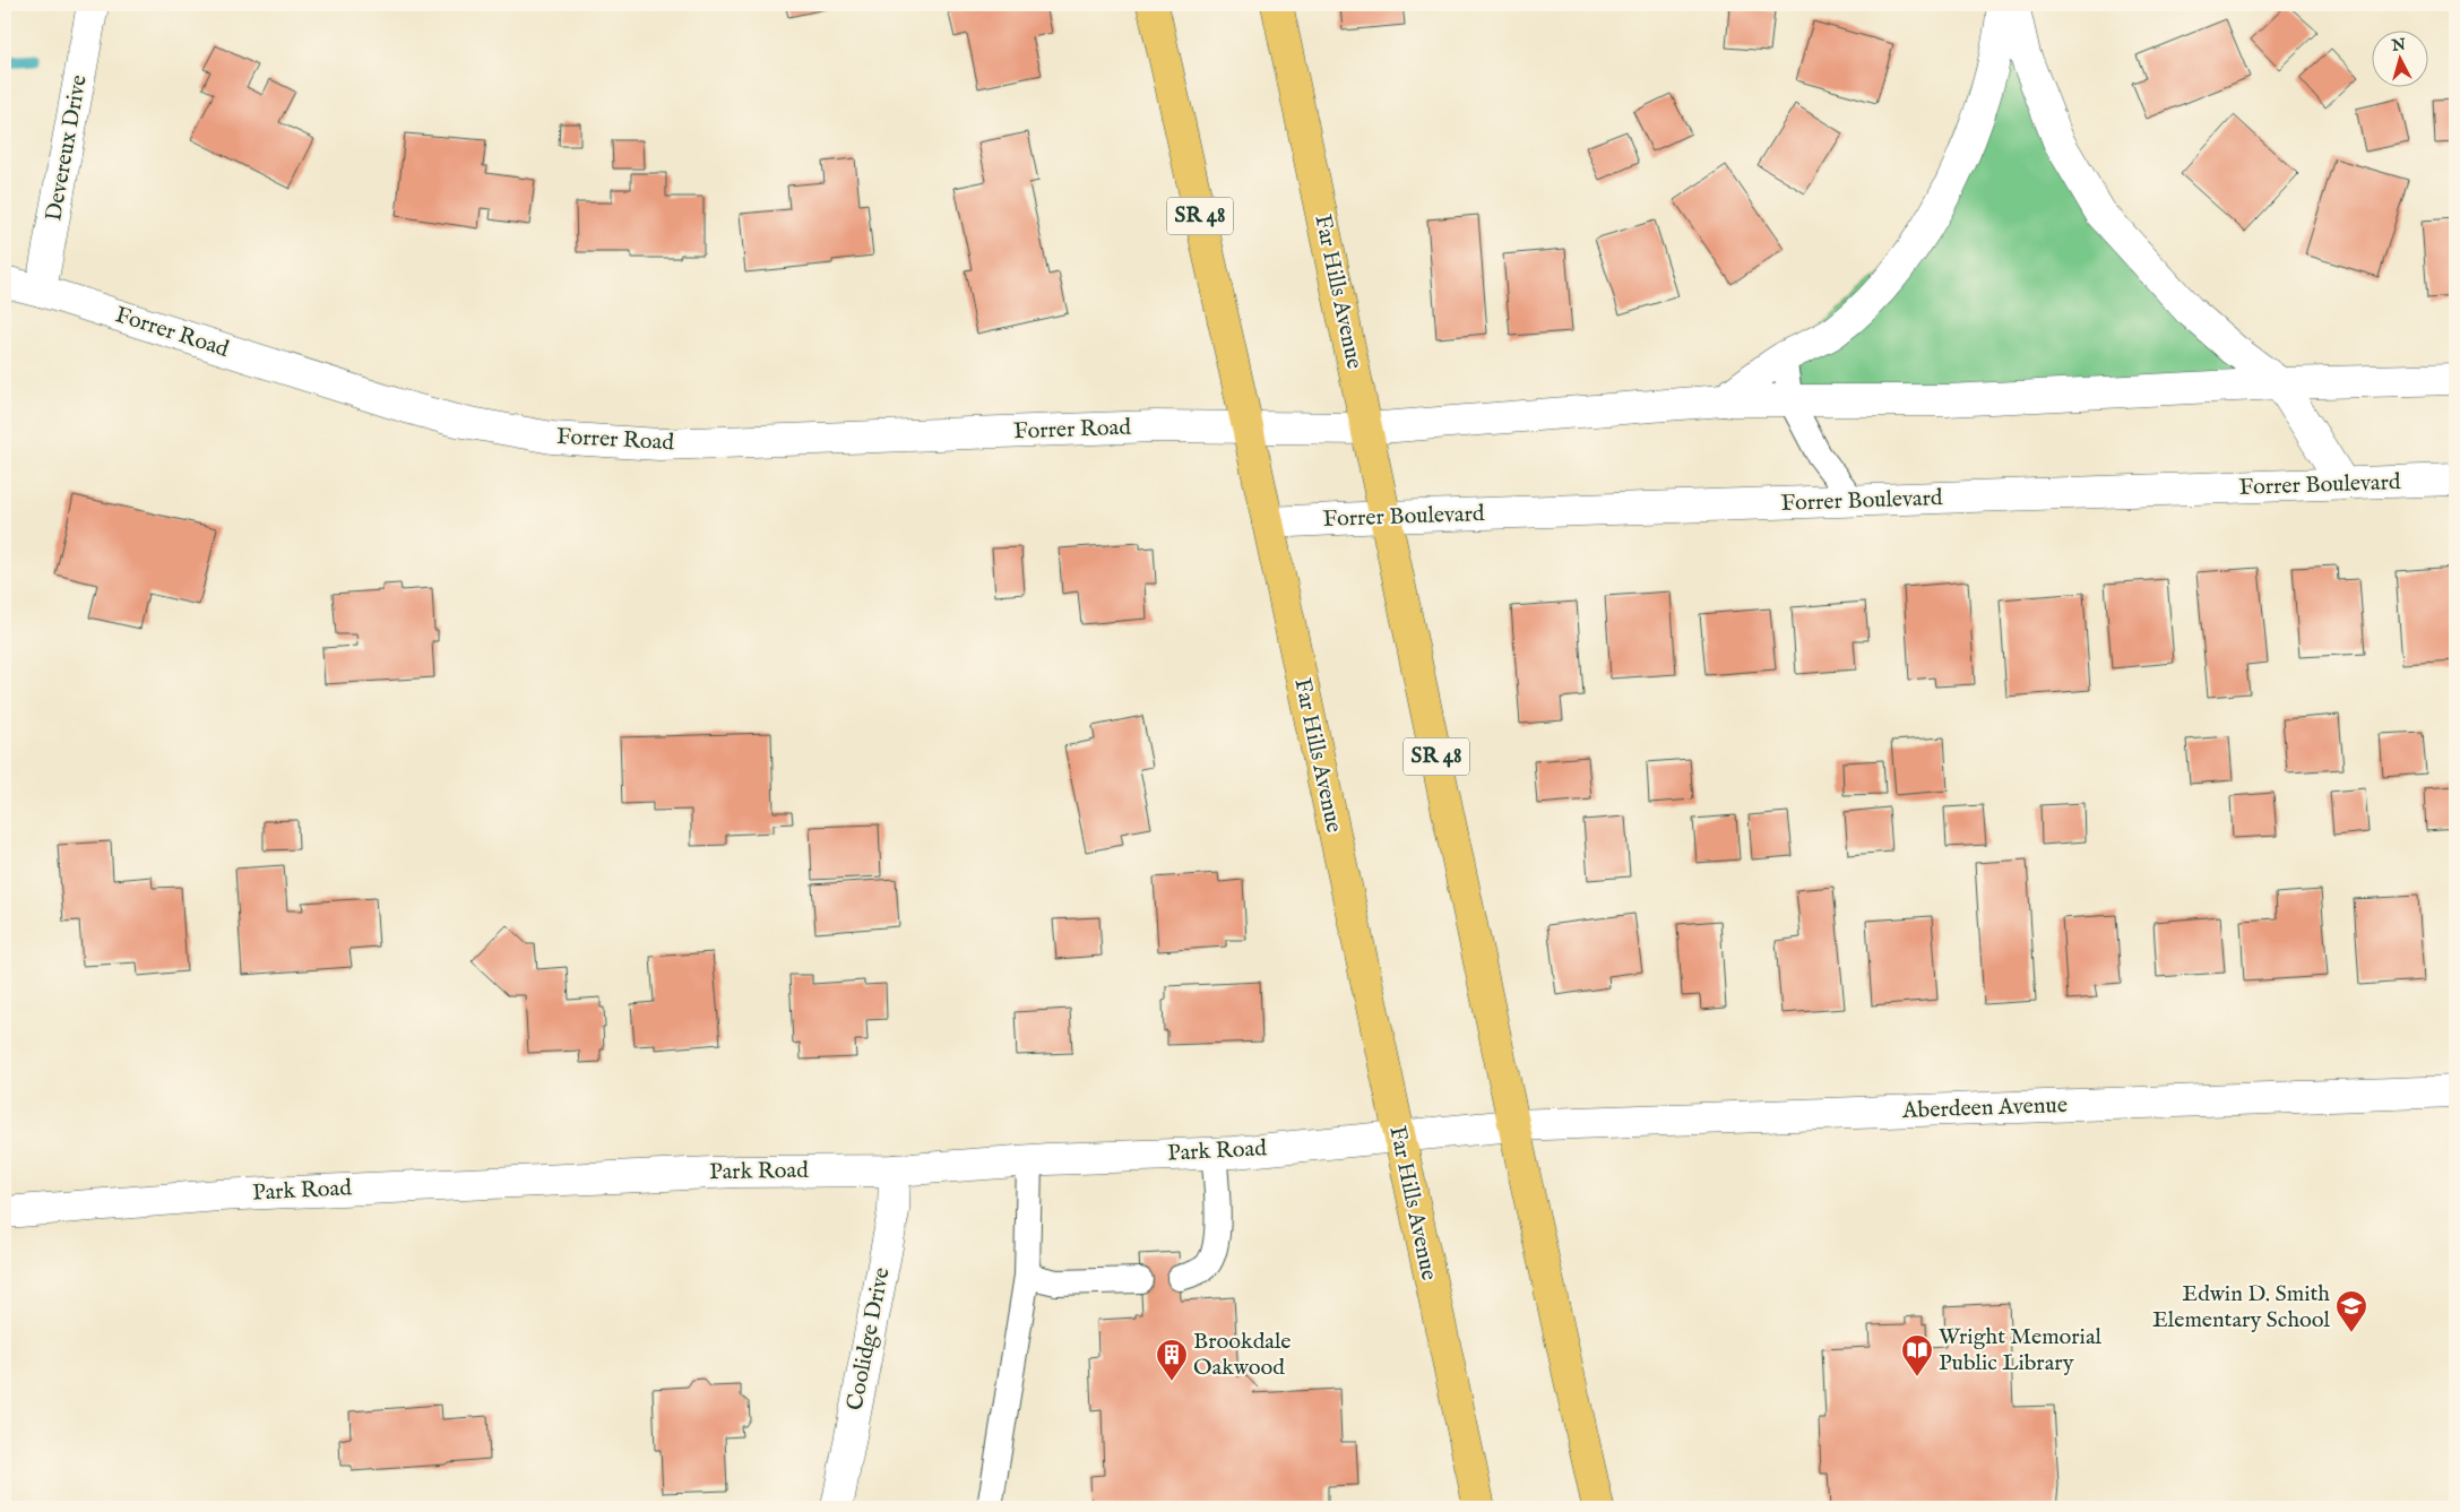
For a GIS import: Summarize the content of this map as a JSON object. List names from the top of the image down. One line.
{"streets":{"main road":["SR 48","Far Hills Avenue"],"street":["Devereux Drive","Forrer Road","Forrer Boulevard","Aberdeen Avenue","Park Road","Coolidge Drive"]},"crossings":[["Devereux Drive","Forrer Road"],["Far Hills Avenue","Forrer Road"],["Far Hills Avenue","Forrer Boulevard"],["Far Hills Avenue","Aberdeen Avenue"],["Far Hills Avenue","Park Road"],["Aberdeen Avenue","Park Road"],["Park Road","Coolidge Drive"]],"places":{"school or university":["Edwin D. Smith Elementary School"],"library":["Wright Memorial Public Library"],"building":["Brookdale Oakwood"]},"north":"top"}
